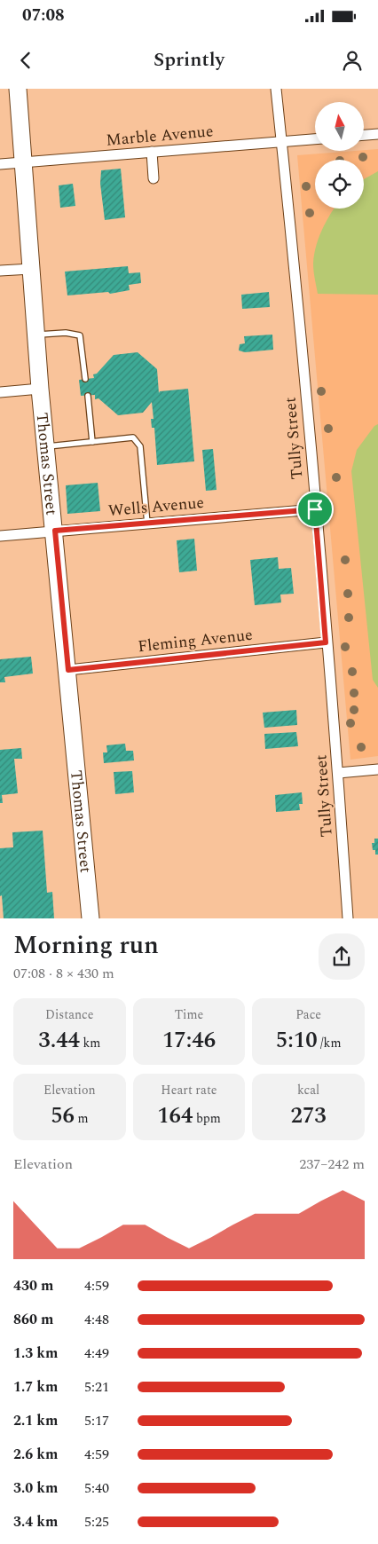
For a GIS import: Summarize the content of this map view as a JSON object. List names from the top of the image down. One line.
{"streets":{"main road":["Thomas Street"],"street":["Marble Avenue","Tully Street","Wells Avenue","Fleming Avenue"]},"crossings":[["Marble Avenue","Tully Street"],["Marble Avenue","Thomas Street"],["Tully Street","Wells Avenue"],["Tully Street","Fleming Avenue"],["Thomas Street","Wells Avenue"],["Thomas Street","Fleming Avenue"]],"north":"top","page":{"status":"07:08","header":"Sprintly","heading":["Morning run","07:08 · 8 × 430 m"],"stats":[["Distance","3.44 km"],["Time","17:46"],["Pace","5:10 /km"],["Elevation","56 m"],["Heart rate","164 bpm"],["kcal","273"]],"chart":["Elevation","237–242 m"],"list":[{"name":"430 m","note":"4:59"},{"name":"860 m","note":"4:48"},{"name":"1.3 km","note":"4:49"},{"name":"1.7 km","note":"5:21"},{"name":"2.1 km","note":"5:17"},{"name":"2.6 km","note":"4:59"},{"name":"3.0 km","note":"5:40"},{"name":"3.4 km","note":"5:25"}]}}
